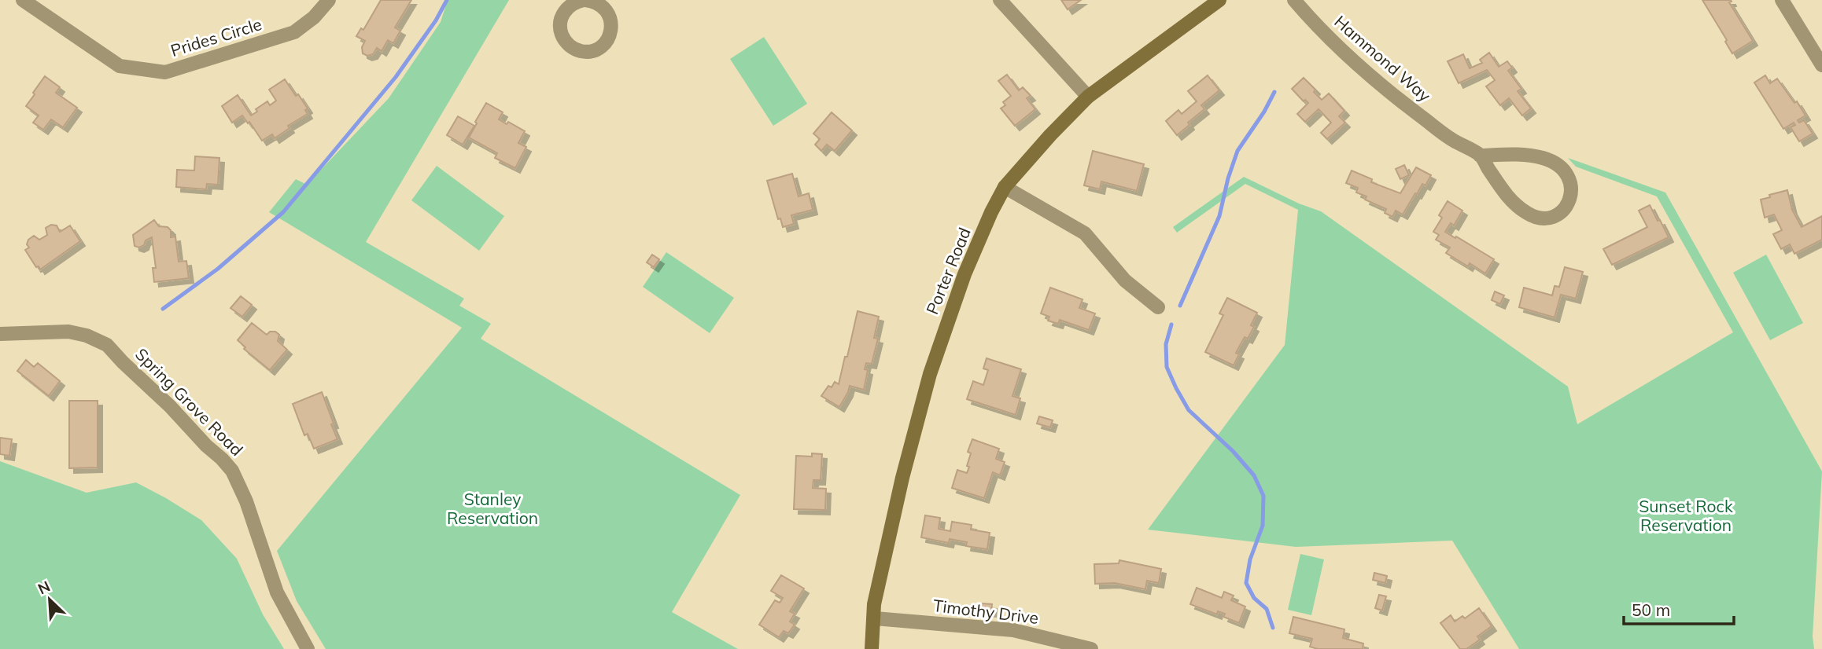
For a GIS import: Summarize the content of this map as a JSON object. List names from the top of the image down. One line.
{"streets":{"street":["Prides Circle","Hammond Way","Porter Road","Spring Grove Road","Timothy Drive"]},"crossings":[["Porter Road","Timothy Drive"]],"parks":["Stanley Reservation","Sunset Rock Reservation"],"scale_bar":"50 m","north":"top left"}
